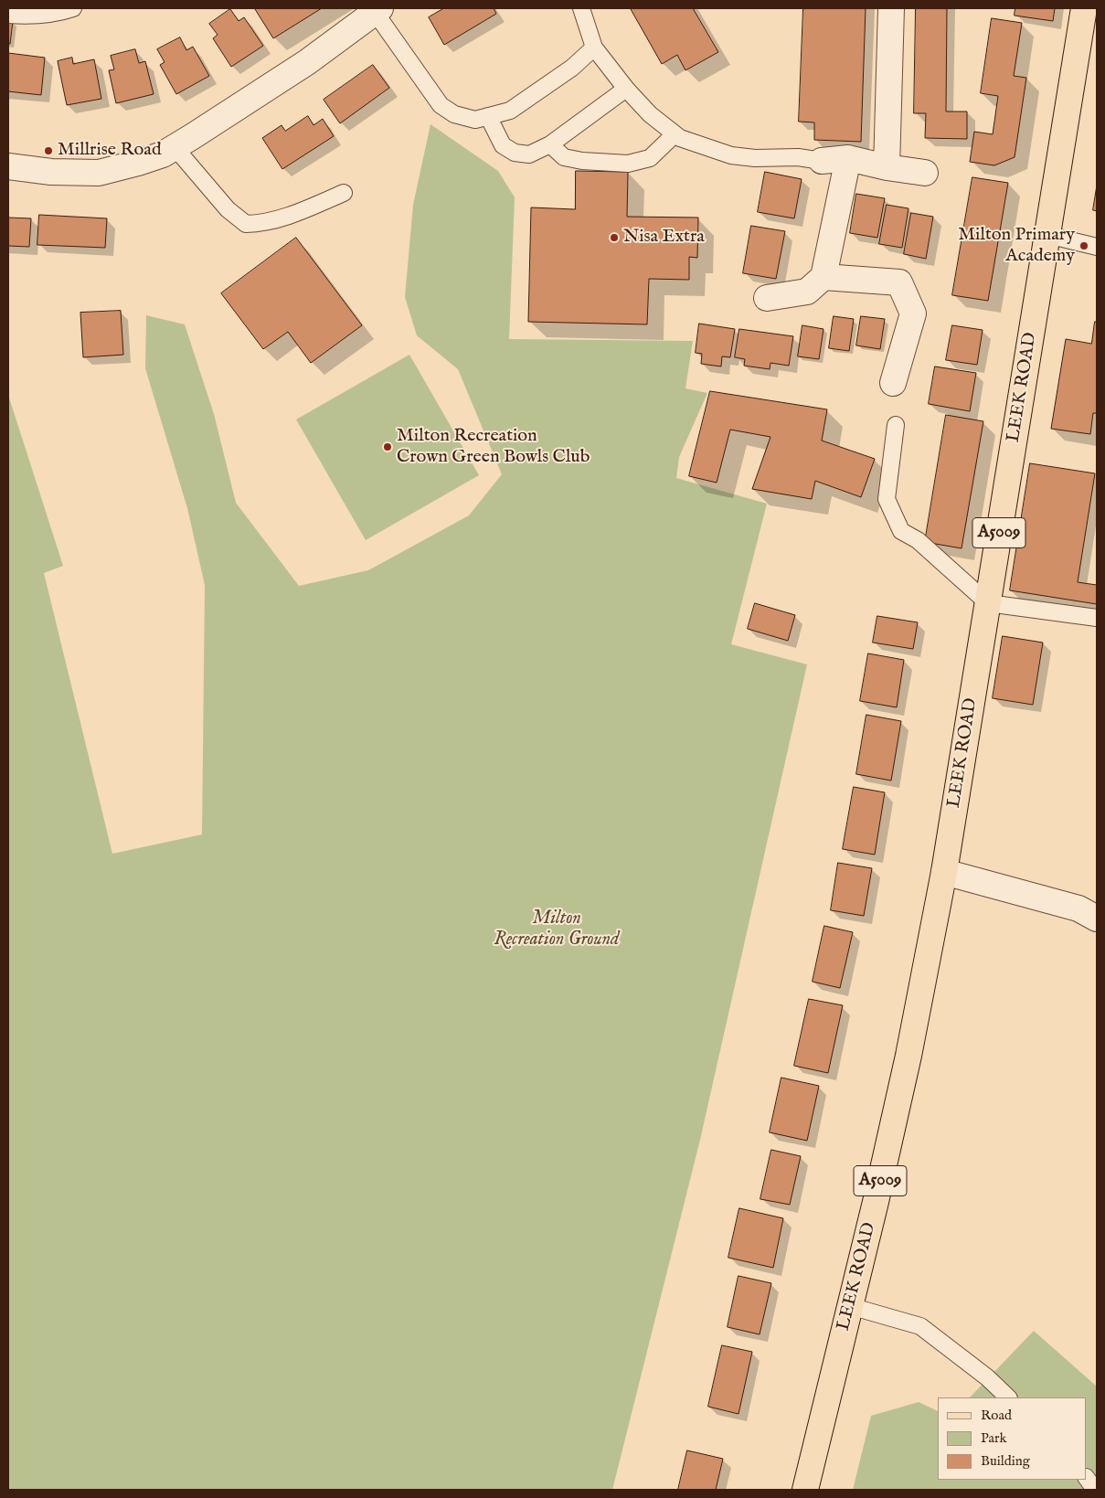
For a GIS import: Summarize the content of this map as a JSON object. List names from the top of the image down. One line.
{"streets":{"main road":["LEEK ROAD","A5009"]},"parks":["Milton Recreation Ground"],"places":["Millrise Road","Nisa Extra","Milton Primary Academy","Milton Recreation Crown Green Bowls Club"],"legend":["Road","Park","Building"]}
